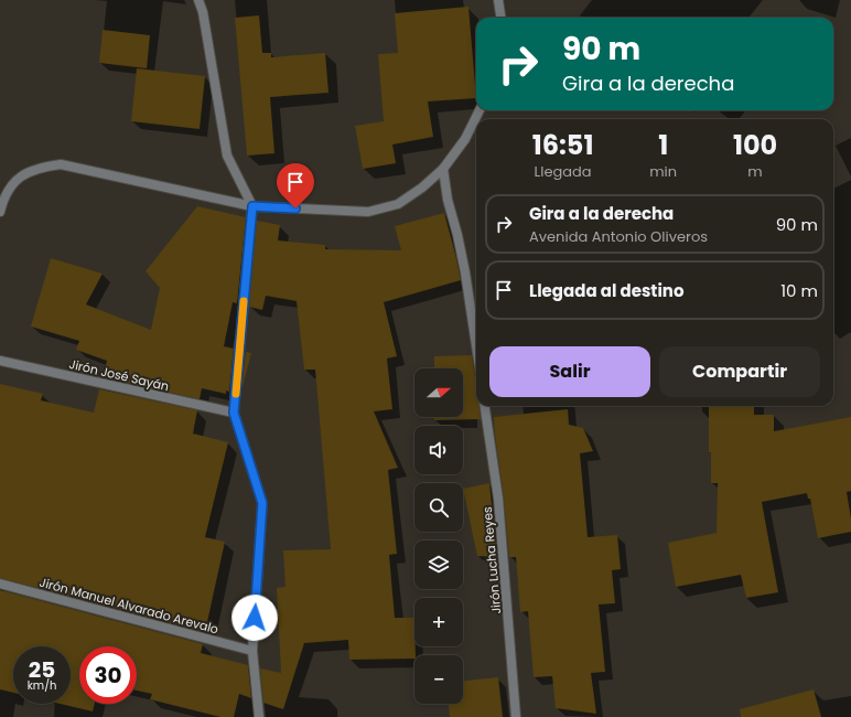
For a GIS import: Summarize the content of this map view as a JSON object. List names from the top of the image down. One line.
{"streets":{"street":["Jirón José Sayán","Jirón Lucha Reyes","Jirón Manuel Alvarado Arevalo"]},"north":"right","page":{"turn":["90 m","Gira a la derecha"],"eta":["16:51","Llegada","1","min","100","m"],"list":[{"name":"Gira a la derecha","note":"Avenida Antonio Oliveros","value":"90 m"},{"name":"Llegada al destino","value":"10 m"}],"buttons":["Salir","Compartir"],"map_buttons":["+","−"],"speed":"25 km/h","limit":"30"}}
